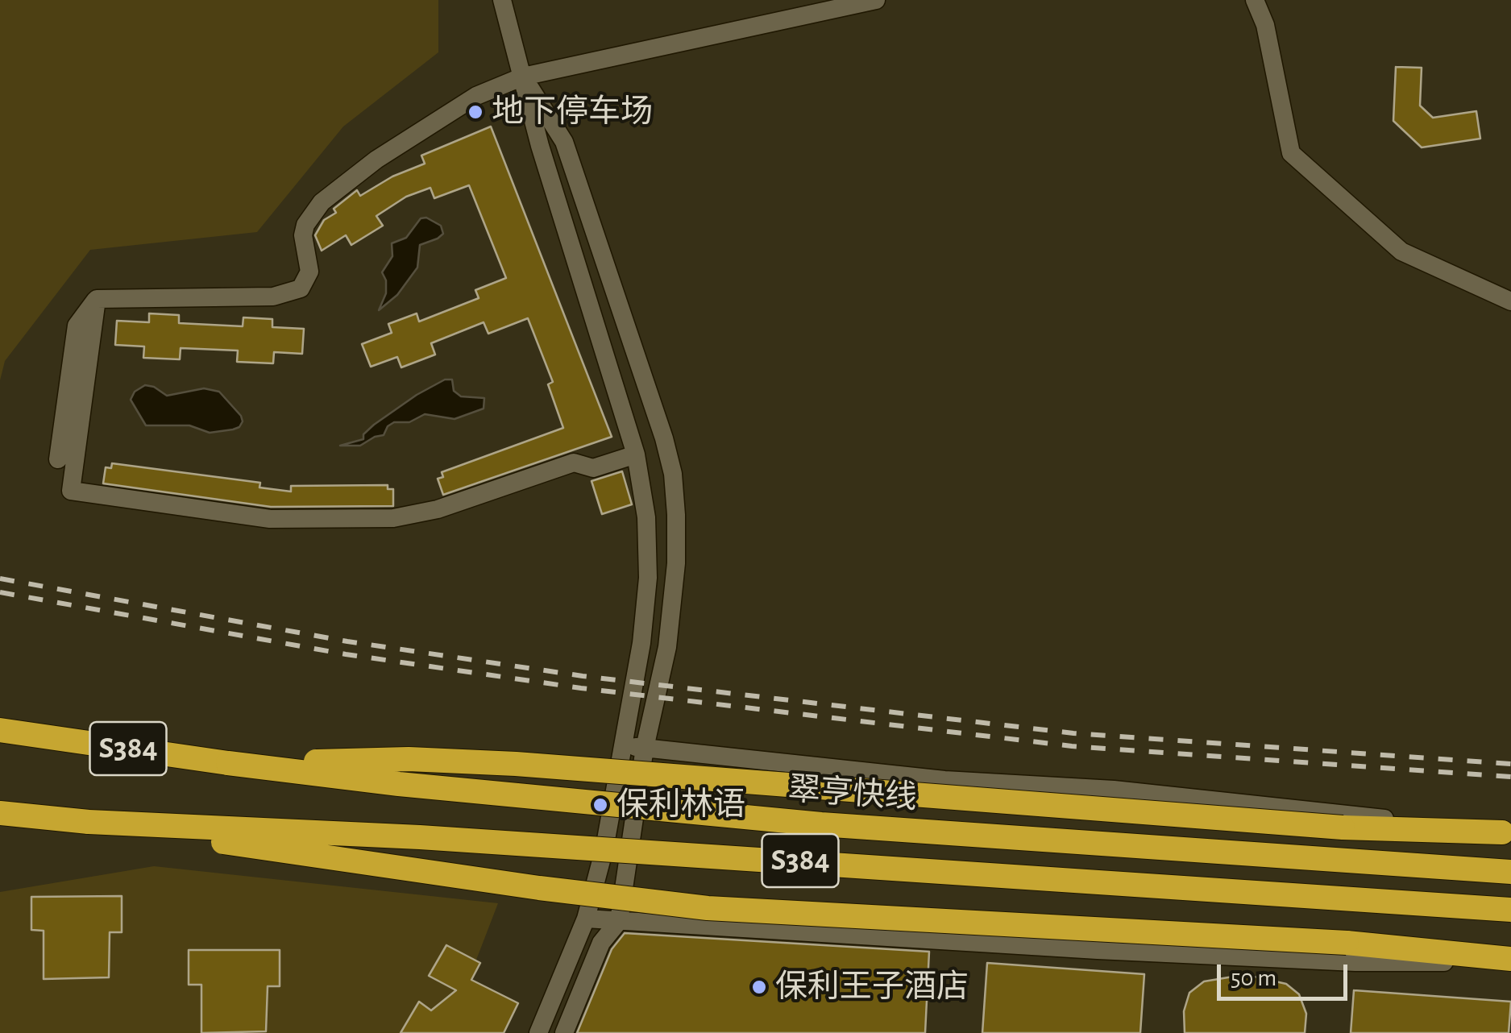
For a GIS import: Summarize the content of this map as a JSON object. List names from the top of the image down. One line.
{"streets":{"highway":["S384","翠亨快线"]},"places":["地下停车场","保利林语","保利王子酒店"],"scale_bar":"50 m"}
